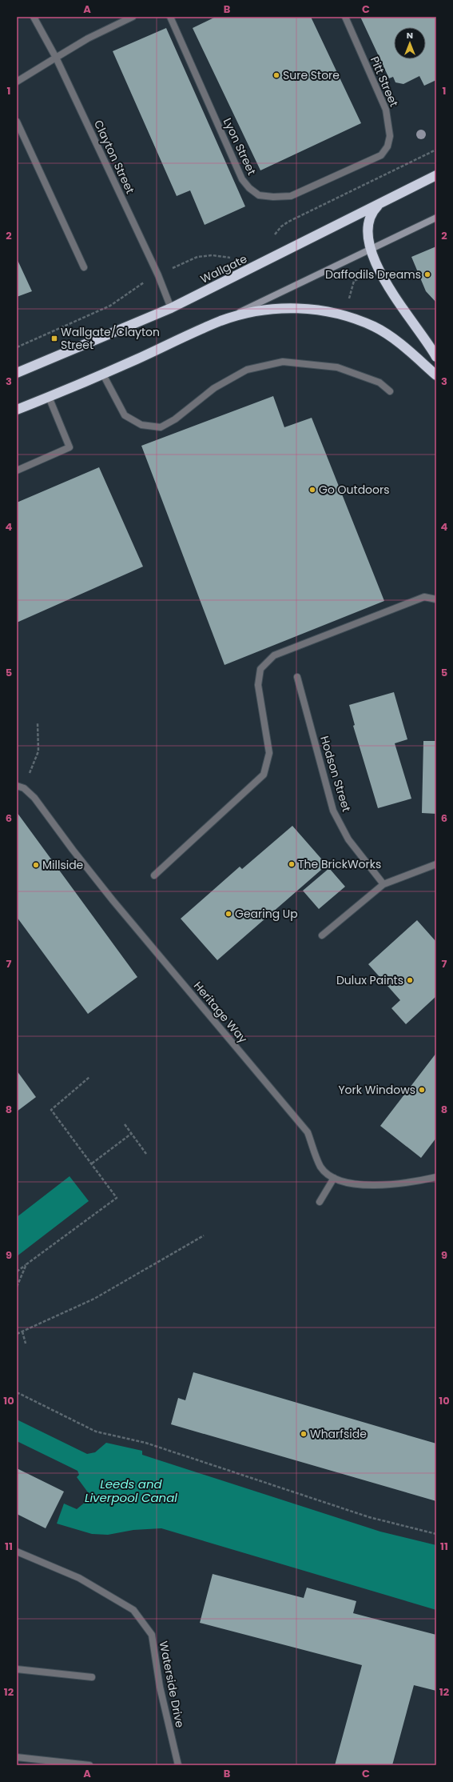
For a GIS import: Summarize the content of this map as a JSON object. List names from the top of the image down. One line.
{"streets":{"highway":["Wallgate"],"street":["Pitt Street","Lyon Street","Clayton Street","Hodson Street","Heritage Way","Waterside Drive"]},"crossings":[["Pitt Street","Lyon Street"],["Clayton Street","Wallgate"]],"water":["Leeds and Liverpool Canal"],"places":{"other":["Sure Store","Daffodils Dreams","Go Outdoors","The BrickWorks","Millside","Gearing Up","Dulux Paints","York Windows","Wharfside"],"transit":["Wallgate/Clayton Street"]},"north":"top","grid":{"columns":["A","B","C"],"rows":["1","2","3","4","5","6","7","8","9","10","11","12"]}}
